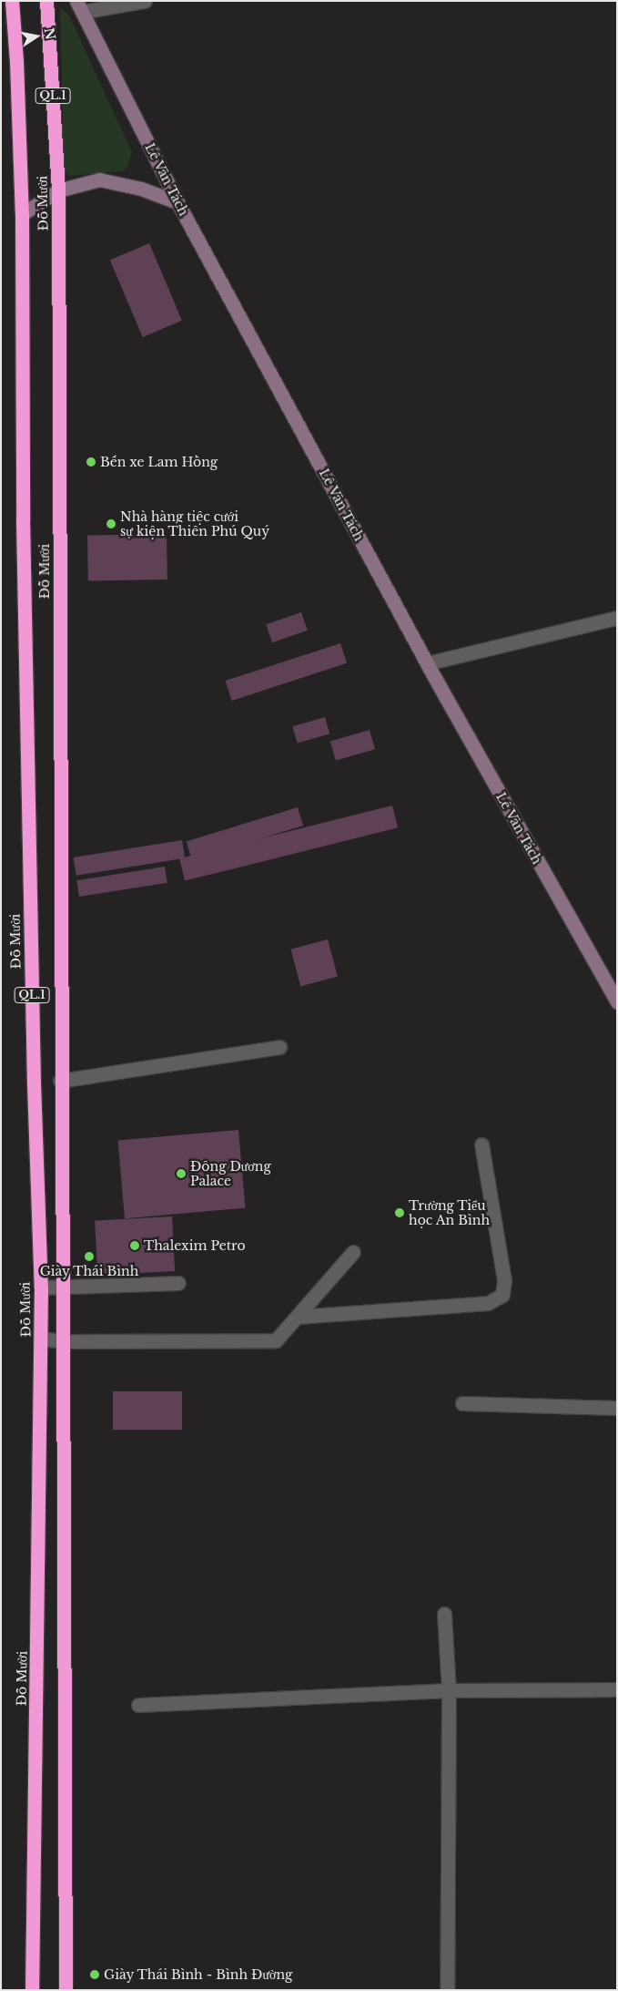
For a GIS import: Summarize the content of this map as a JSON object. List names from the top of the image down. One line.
{"streets":{"highway":["QL.1","Đỗ Mười"],"main road":["Lê Văn Tách"]},"places":["Bến xe Lam Hồng","Nhà hàng tiệc cưới sự kiện Thiên Phú Quý","Đông Dương Palace","Trường Tiểu học An Bình","Thalexim Petro","Giày Thái Bình","Giày Thái Bình - Bình Đường"],"north":"right"}
